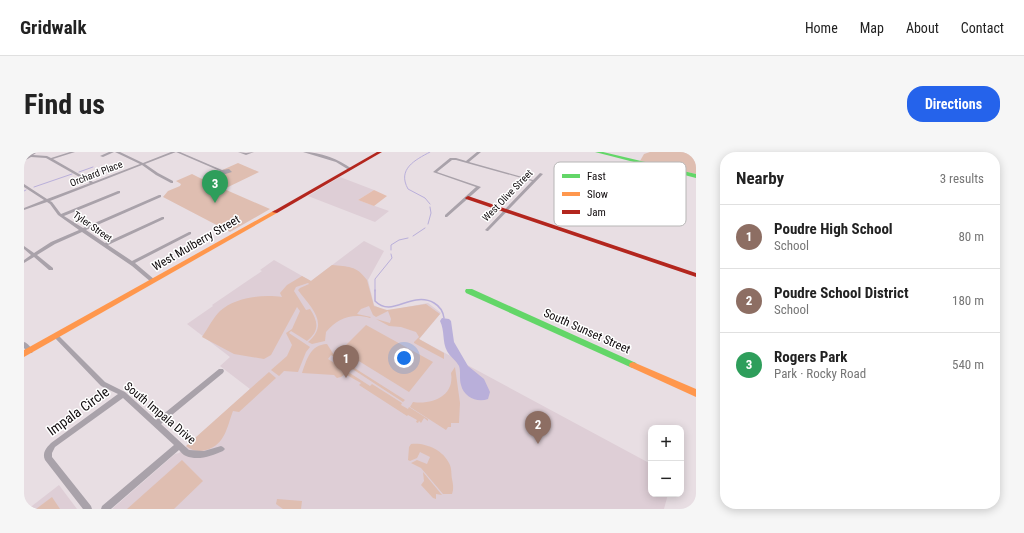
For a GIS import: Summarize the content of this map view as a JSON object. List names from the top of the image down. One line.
{"streets":{"main road":["West Mulberry Street","South Sunset Street"],"street":["Orchard Place","West Olive Street","Tyler Street","Impala Circle","South Impala Drive"]},"crossings":[["Orchard Place","Tyler Street"],["Tyler Street","West Mulberry Street"],["West Mulberry Street","South Impala Drive"],["Impala Circle","South Impala Drive"]],"legend":["Fast","Slow","Jam"],"page":{"header":"Gridwalk","nav":["Home","Map","About","Contact"],"buttons":"Directions","title":"Find us","heading":["Nearby","3 results"],"pins":["3","1","2"],"list":[{"mark":"1","name":"Poudre High School","note":"School","value":"80 m"},{"mark":"2","name":"Poudre School District","note":"School","value":"180 m"},{"mark":"3","name":"Rogers Park","note":"Park · Rocky Road","value":"540 m"}],"map_buttons":["+","−"]}}
